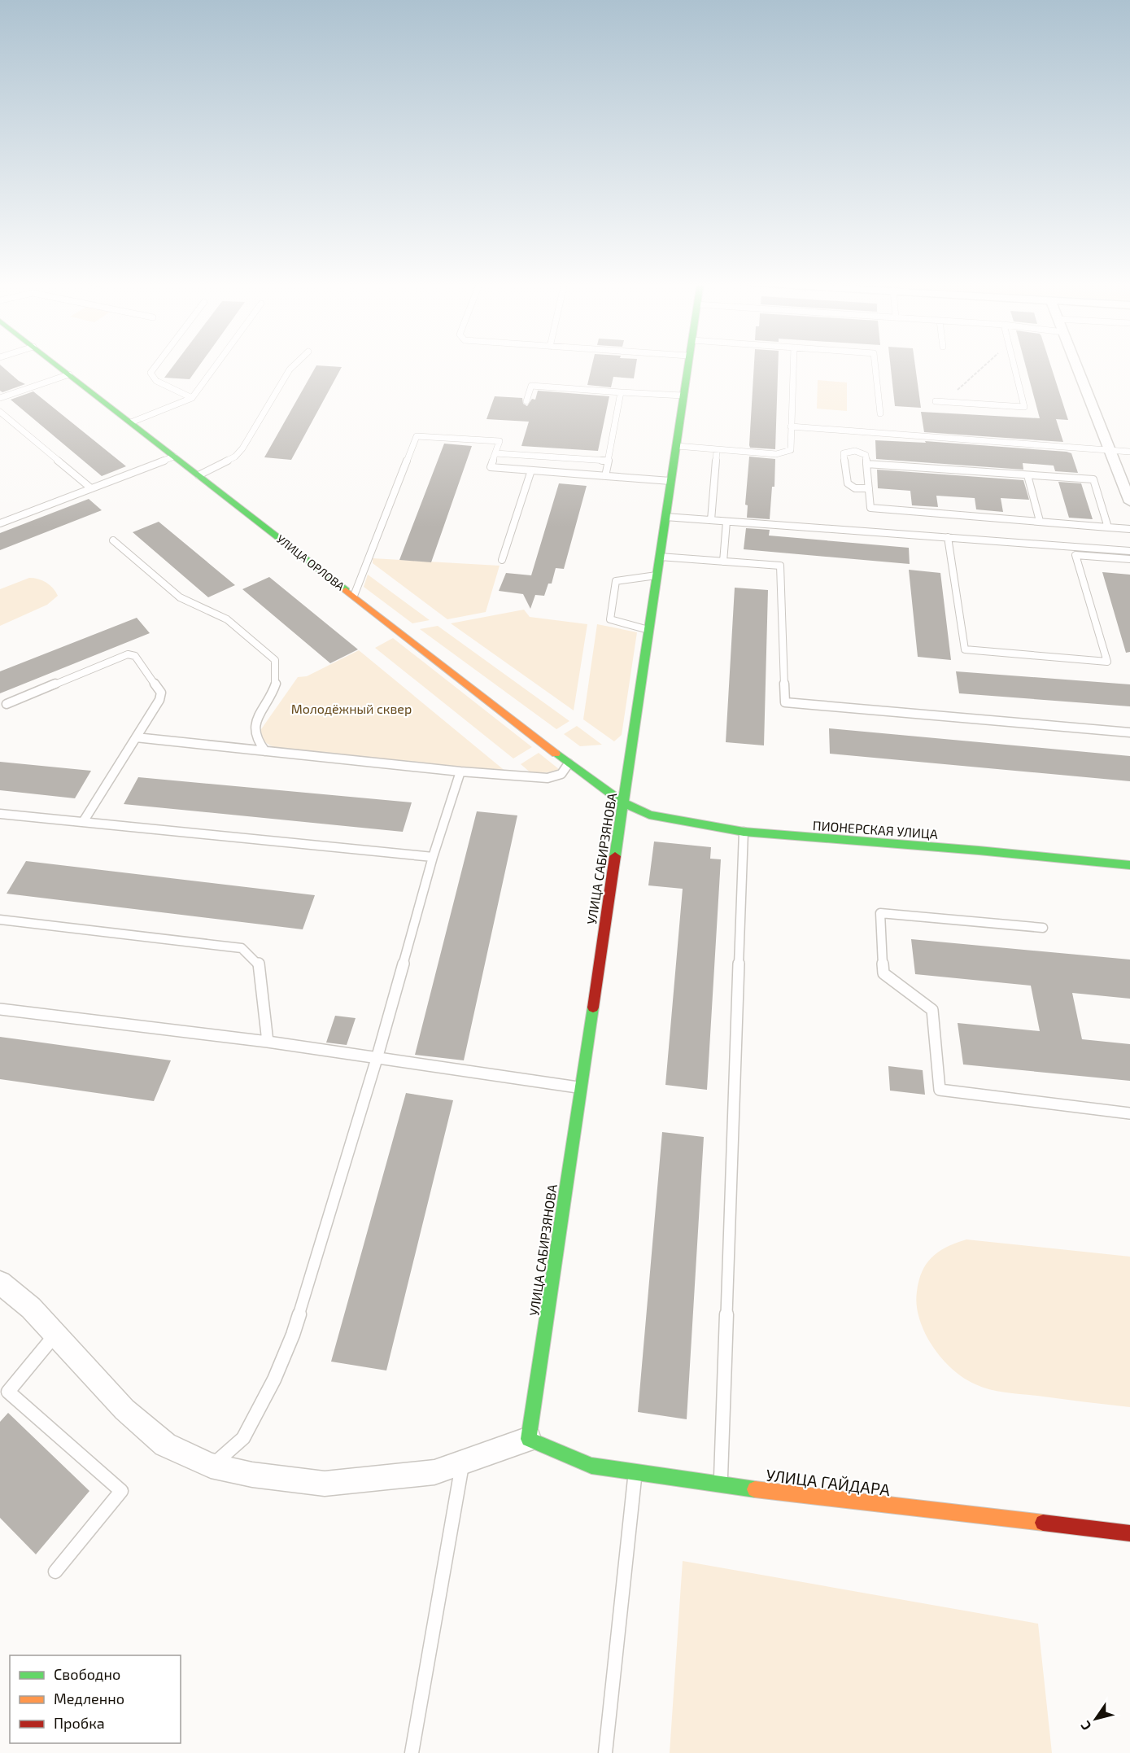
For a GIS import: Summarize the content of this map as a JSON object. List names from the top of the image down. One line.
{"streets":{"street":["УЛИЦА ОРЛОВА","ПИОНЕРСКАЯ УЛИЦА","УЛИЦА САБИРЗЯНОВА","УЛИЦА ГАЙДАРА"]},"crossings":[["УЛИЦА ОРЛОВА","ПИОНЕРСКАЯ УЛИЦА"],["УЛИЦА ОРЛОВА","УЛИЦА САБИРЗЯНОВА"],["ПИОНЕРСКАЯ УЛИЦА","УЛИЦА САБИРЗЯНОВА"],["УЛИЦА САБИРЗЯНОВА","УЛИЦА ГАЙДАРА"]],"parks":["Молодёжный сквер"],"legend":["Свободно","Медленно","Пробка"],"north":"bottom left"}
